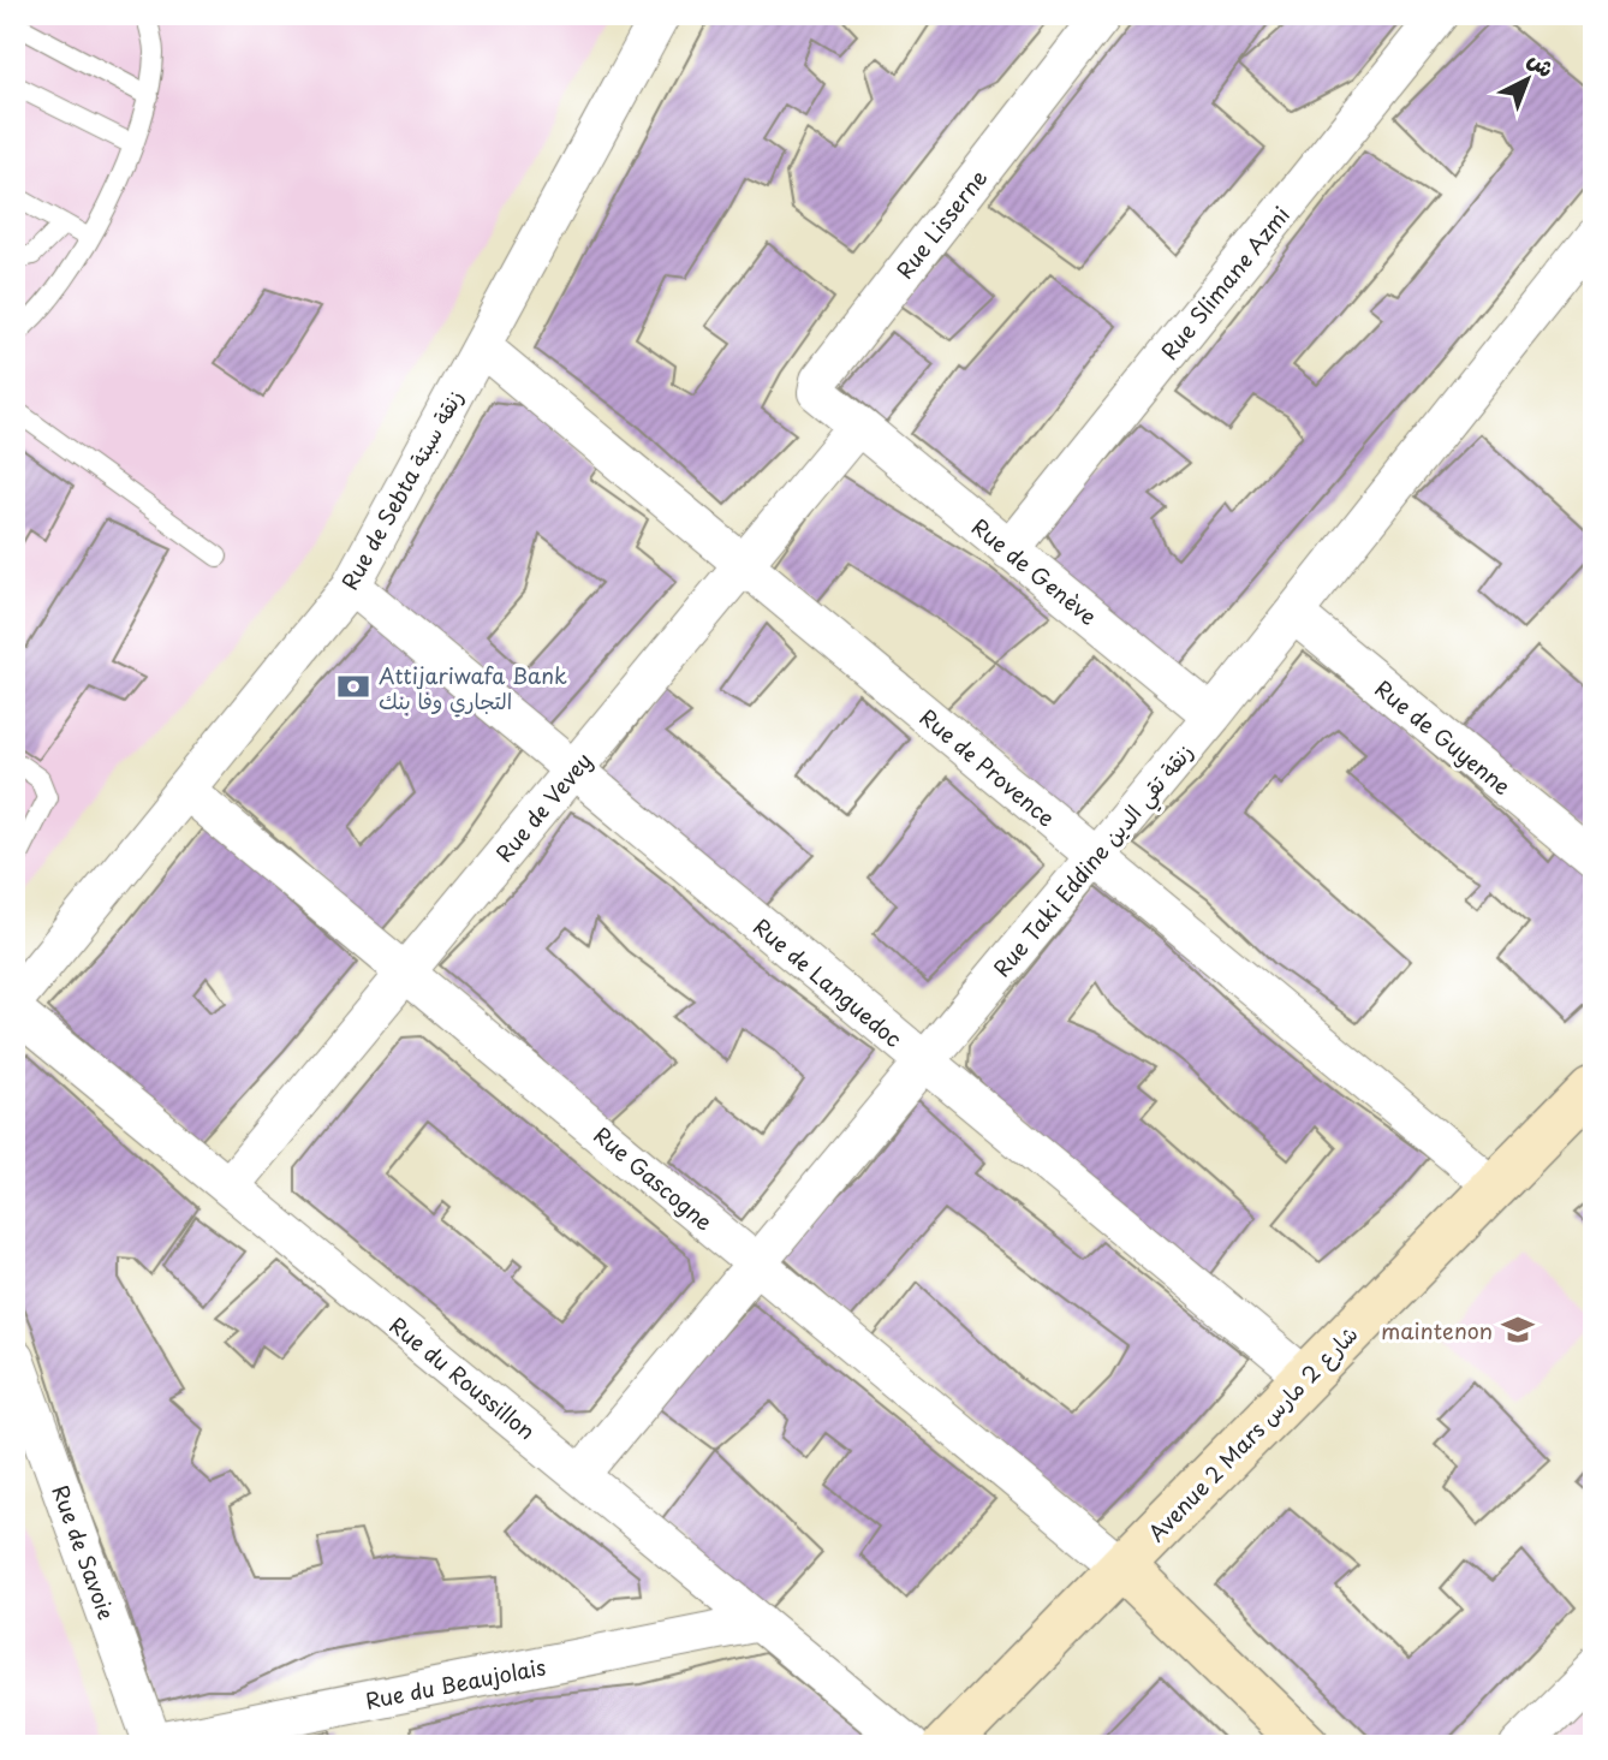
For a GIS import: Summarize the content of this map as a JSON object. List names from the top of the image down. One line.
{"streets":{"main road":["Avenue 2 Mars شارع 2 مارس"],"street":["Rue Lisserne","Rue Slimane Azmi","Rue de Sebta زنقة سبتة","Rue de Genève","Rue de Guyenne","Rue de Provence","Rue de Vevey","Rue Taki Eddine زنقة تقي الدين","Rue de Languedoc","Rue Gascogne","Rue du Roussillon","Rue de Savoie","Rue du Beaujolais"]},"crossings":[["Rue Lisserne","Rue de Genève"],["Rue Lisserne","Rue de Vevey"],["Rue Slimane Azmi","Rue de Genève"],["Rue de Sebta زنقة سبتة","Rue de Provence"],["Rue de Sebta زنقة سبتة","Rue de Languedoc"],["Rue de Sebta زنقة سبتة","Rue Gascogne"],["Rue de Genève","Rue de Vevey"],["Rue de Genève","Rue Taki Eddine زنقة تقي الدين"],["Rue de Guyenne","Rue Taki Eddine زنقة تقي الدين"],["Rue de Provence","Rue de Vevey"],["Rue de Provence","Rue Taki Eddine زنقة تقي الدين"],["Rue de Provence","Avenue 2 Mars شارع 2 مارس"],["Rue de Vevey","Rue de Languedoc"],["Rue de Vevey","Rue Gascogne"],["Rue de Vevey","Rue du Roussillon"],["Rue Taki Eddine زنقة تقي الدين","Rue de Languedoc"],["Rue Taki Eddine زنقة تقي الدين","Rue Gascogne"],["Rue Taki Eddine زنقة تقي الدين","Rue du Roussillon"],["Rue de Languedoc","Avenue 2 Mars شارع 2 مارس"],["Rue Gascogne","Avenue 2 Mars شارع 2 مارس"],["Rue du Roussillon","Rue du Beaujolais"],["Rue de Savoie","Rue du Beaujolais"]],"places":{"bank":["Attijariwafa Bank التجاري وفا بنك"],"school or university":["maintenon"]},"north":"top right"}
